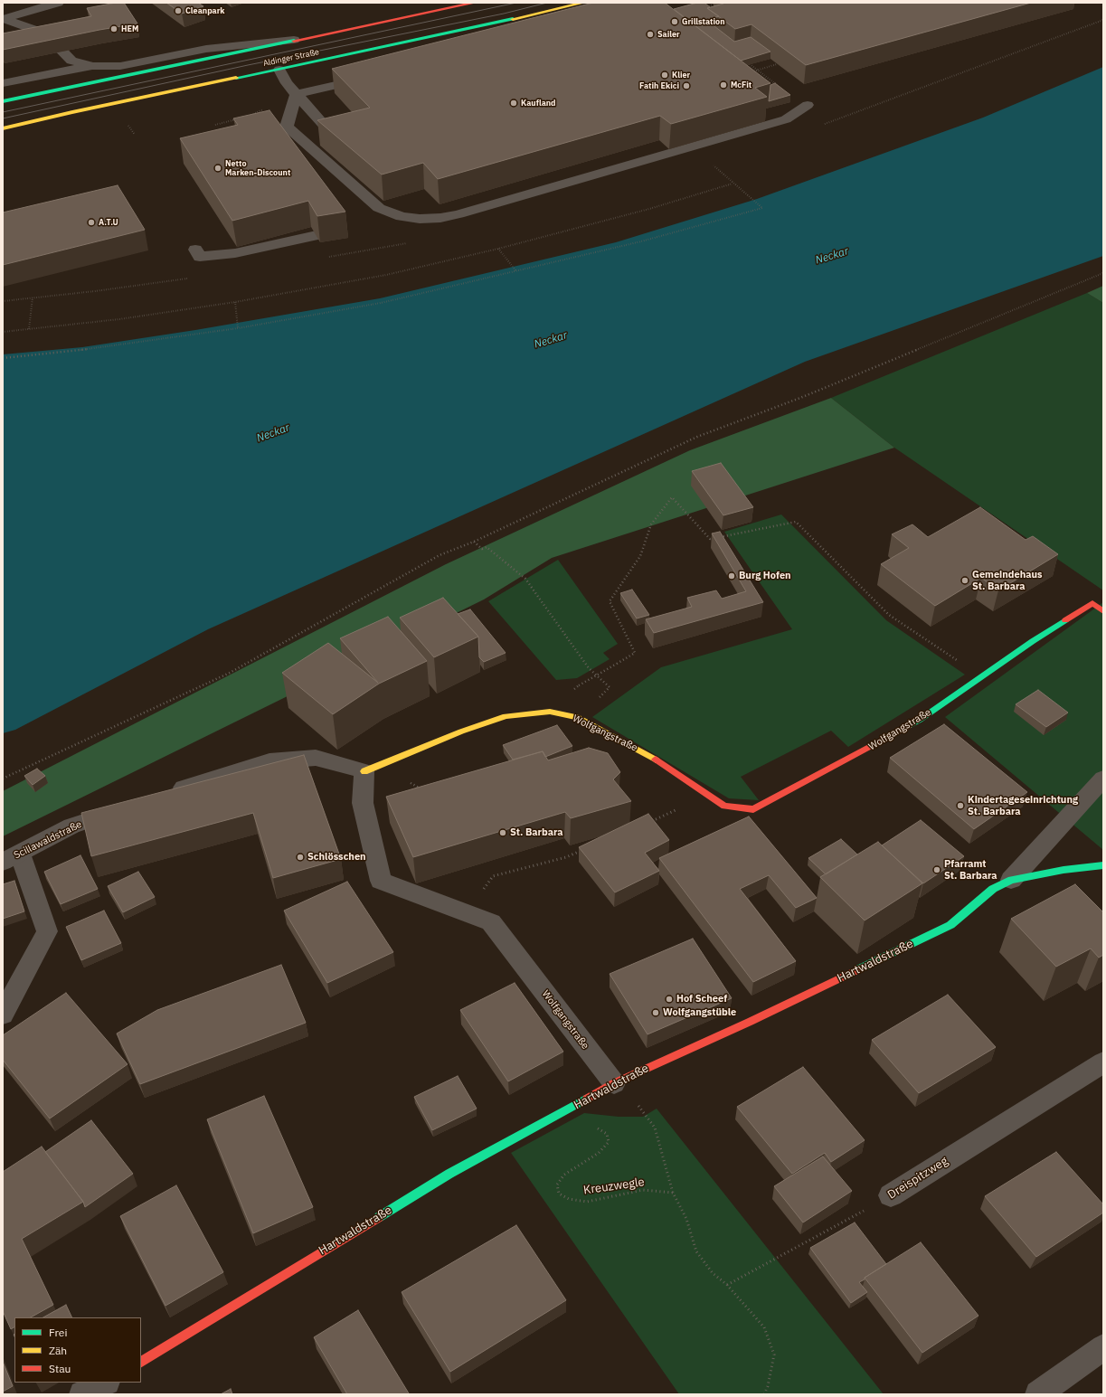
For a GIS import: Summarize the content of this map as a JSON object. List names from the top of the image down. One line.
{"streets":{"street":["Aldinger Straße","Wolfgangstraße","Scillawaldstraße","Hartwaldstraße","Dreispitzweg"],"path":["Kreuzwegle"]},"crossings":[["Wolfgangstraße","Hartwaldstraße"]],"water":["Neckar"],"places":["Cleanpark","Grillstation","HEM","Sailer","Klier","McFit","Fatih Ekici","Kaufland","Netto Marken-Discount","A.T.U","Burg Hofen","Gemeindehaus St. Barbara","Kindertageseinrichtung St. Barbara","St. Barbara","Schlösschen","Pfarramt St. Barbara","Hof Scheef","Wolfgangstüble"],"legend":["Frei","Zäh","Stau"]}
